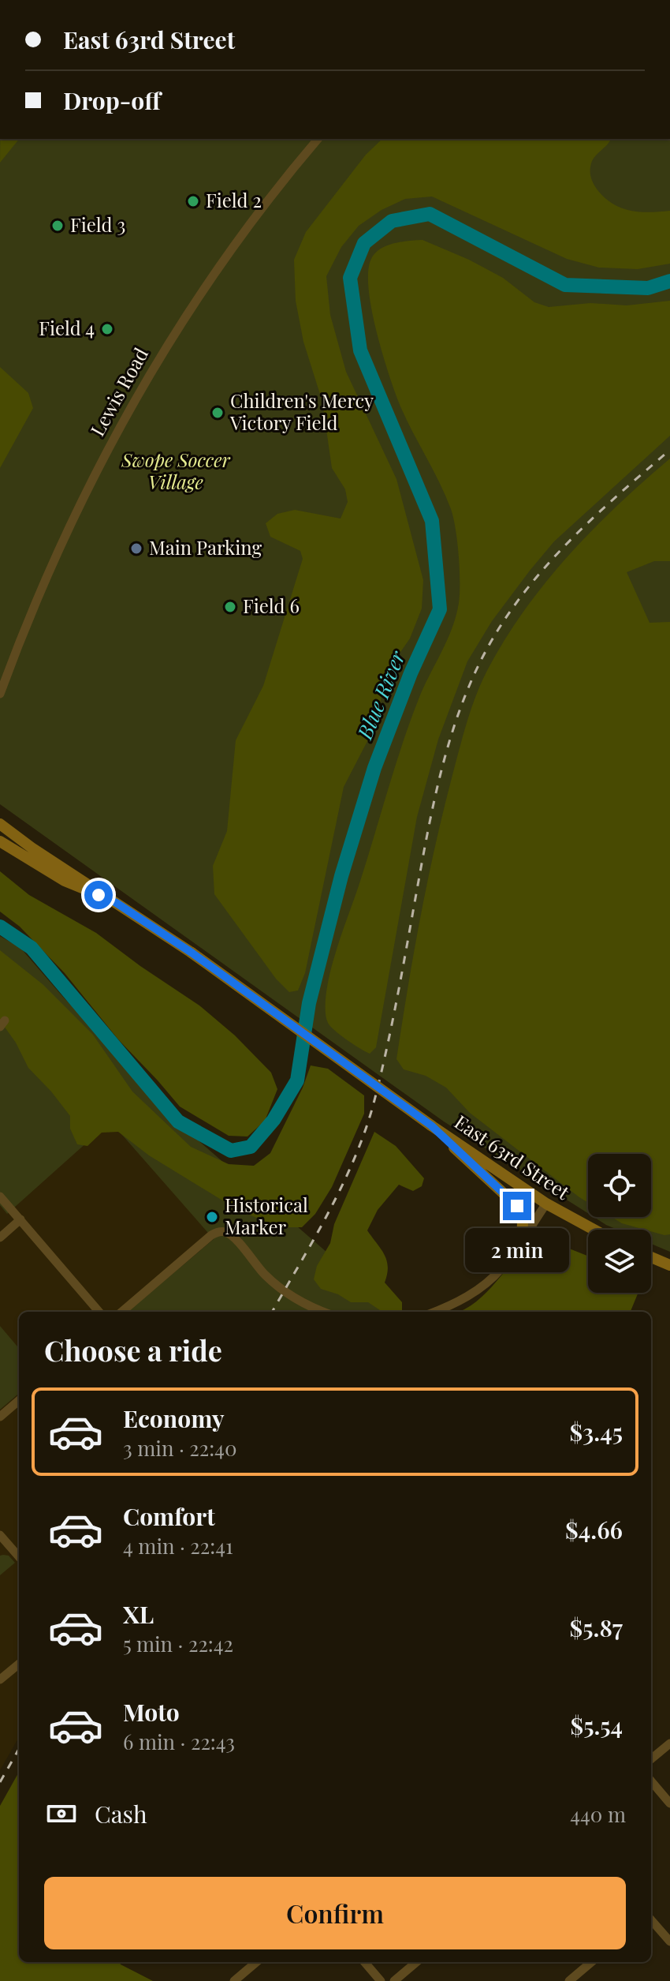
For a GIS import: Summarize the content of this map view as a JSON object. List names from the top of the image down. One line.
{"streets":{"main road":["East 63rd Street"],"street":["Lewis Road"]},"water":["Blue River"],"parks":["Swope Soccer Village"],"places":["Field 2","Field 3","Field 4","Children's Mercy Victory Field","Main Parking","Field 6","Historical Marker"],"page":{"banner":["East 63rd Street","Drop-off"],"bubble":"2 min","heading":"Choose a ride","list":[{"name":"Economy","note":"3 min · 22:40","value":"$3.45"},{"name":"Comfort","note":"4 min · 22:41","value":"$4.66"},{"name":"XL","note":"5 min · 22:42","value":"$5.87"},{"name":"Moto","note":"6 min · 22:43","value":"$5.54"}],"pay":["Cash","440 m"],"buttons":"Confirm"}}
